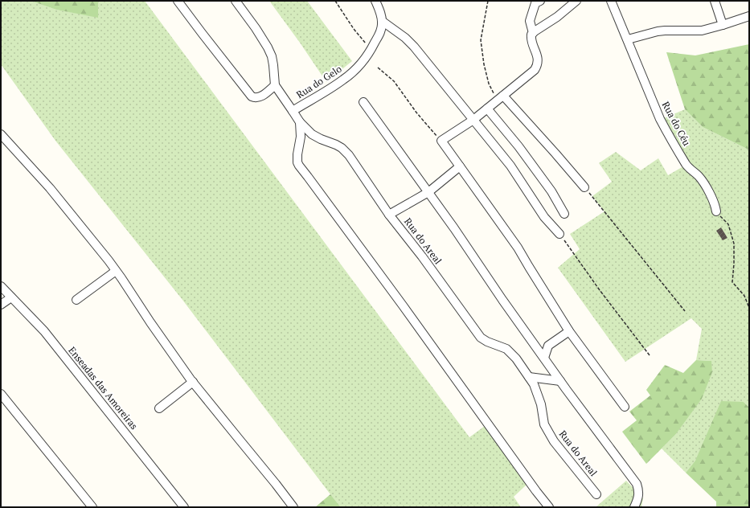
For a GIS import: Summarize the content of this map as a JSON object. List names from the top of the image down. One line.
{"streets":{"street":["Rua do Gelo","Rua do Céu","Rua do Areal","Enseadas das Amoreiras"]},"crossings":[["Rua do Gelo","Rua do Areal"]]}
